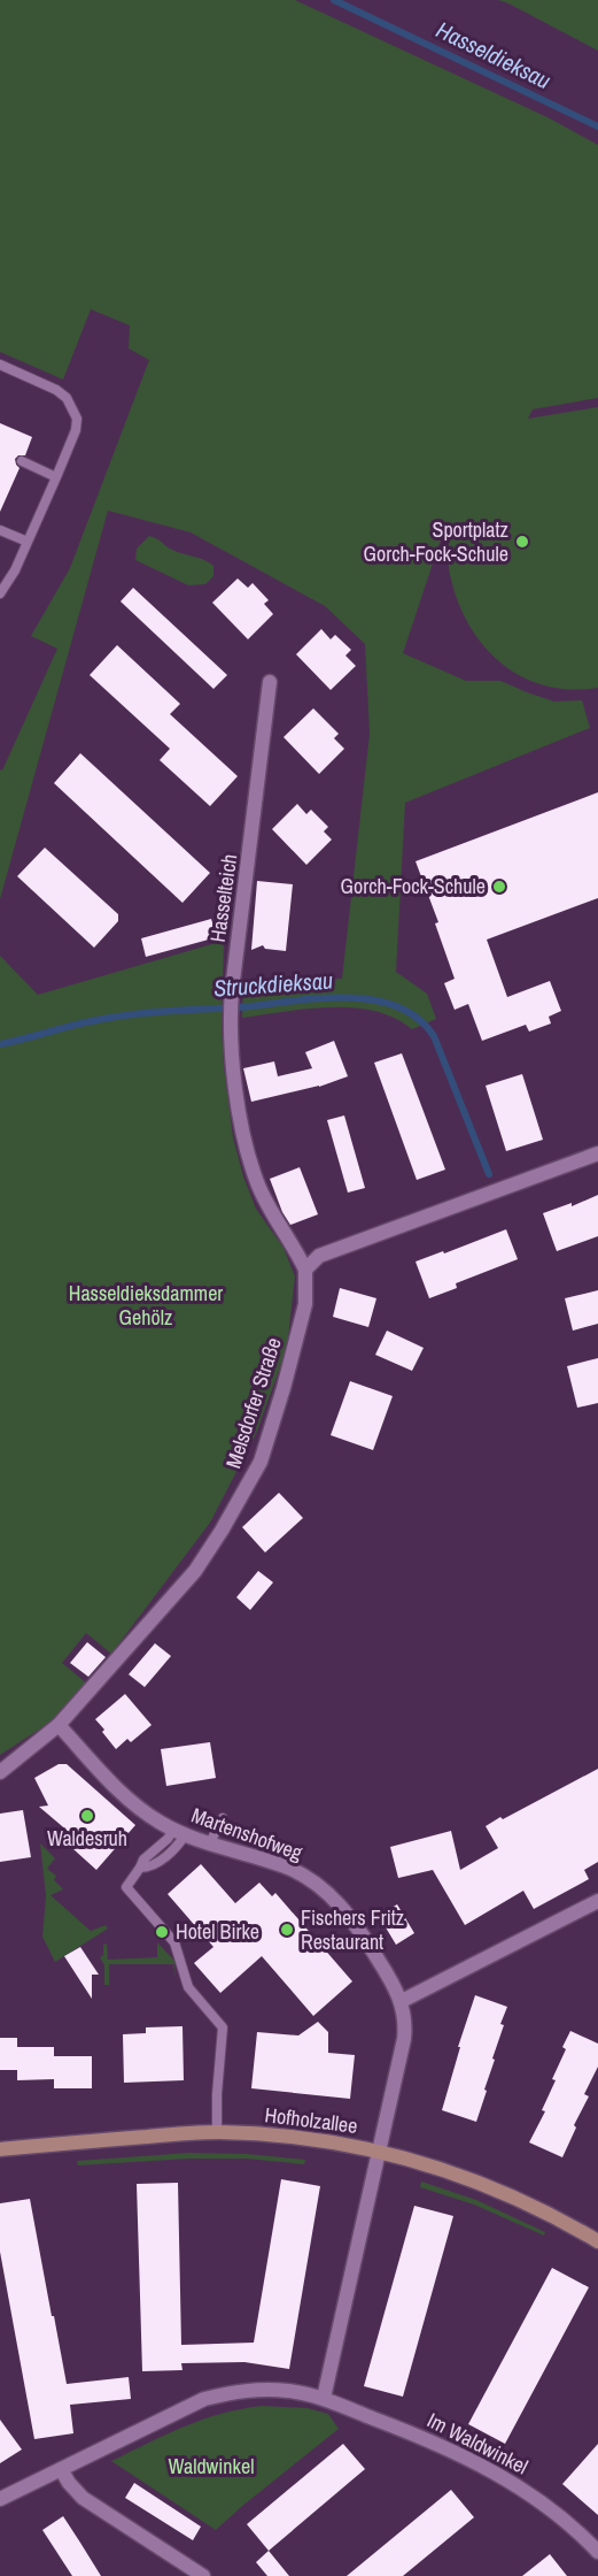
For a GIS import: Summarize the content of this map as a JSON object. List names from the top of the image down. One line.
{"streets":{"street":["Hasselteich","Melsdorfer Straße","Martenshofweg","Hofholzallee","Im Waldwinkel"]},"crossings":[["Hasselteich","Melsdorfer Straße"],["Melsdorfer Straße","Martenshofweg"],["Martenshofweg","Hofholzallee"]],"water":["Hasseldieksau","Struckdieksau"],"parks":["Hasseldieksdammer Gehölz","Waldwinkel"],"places":["Sportplatz Gorch-Fock-Schule","Gorch-Fock-Schule","Waldesruh","Fischers Fritz Restaurant","Hotel Birke"]}
